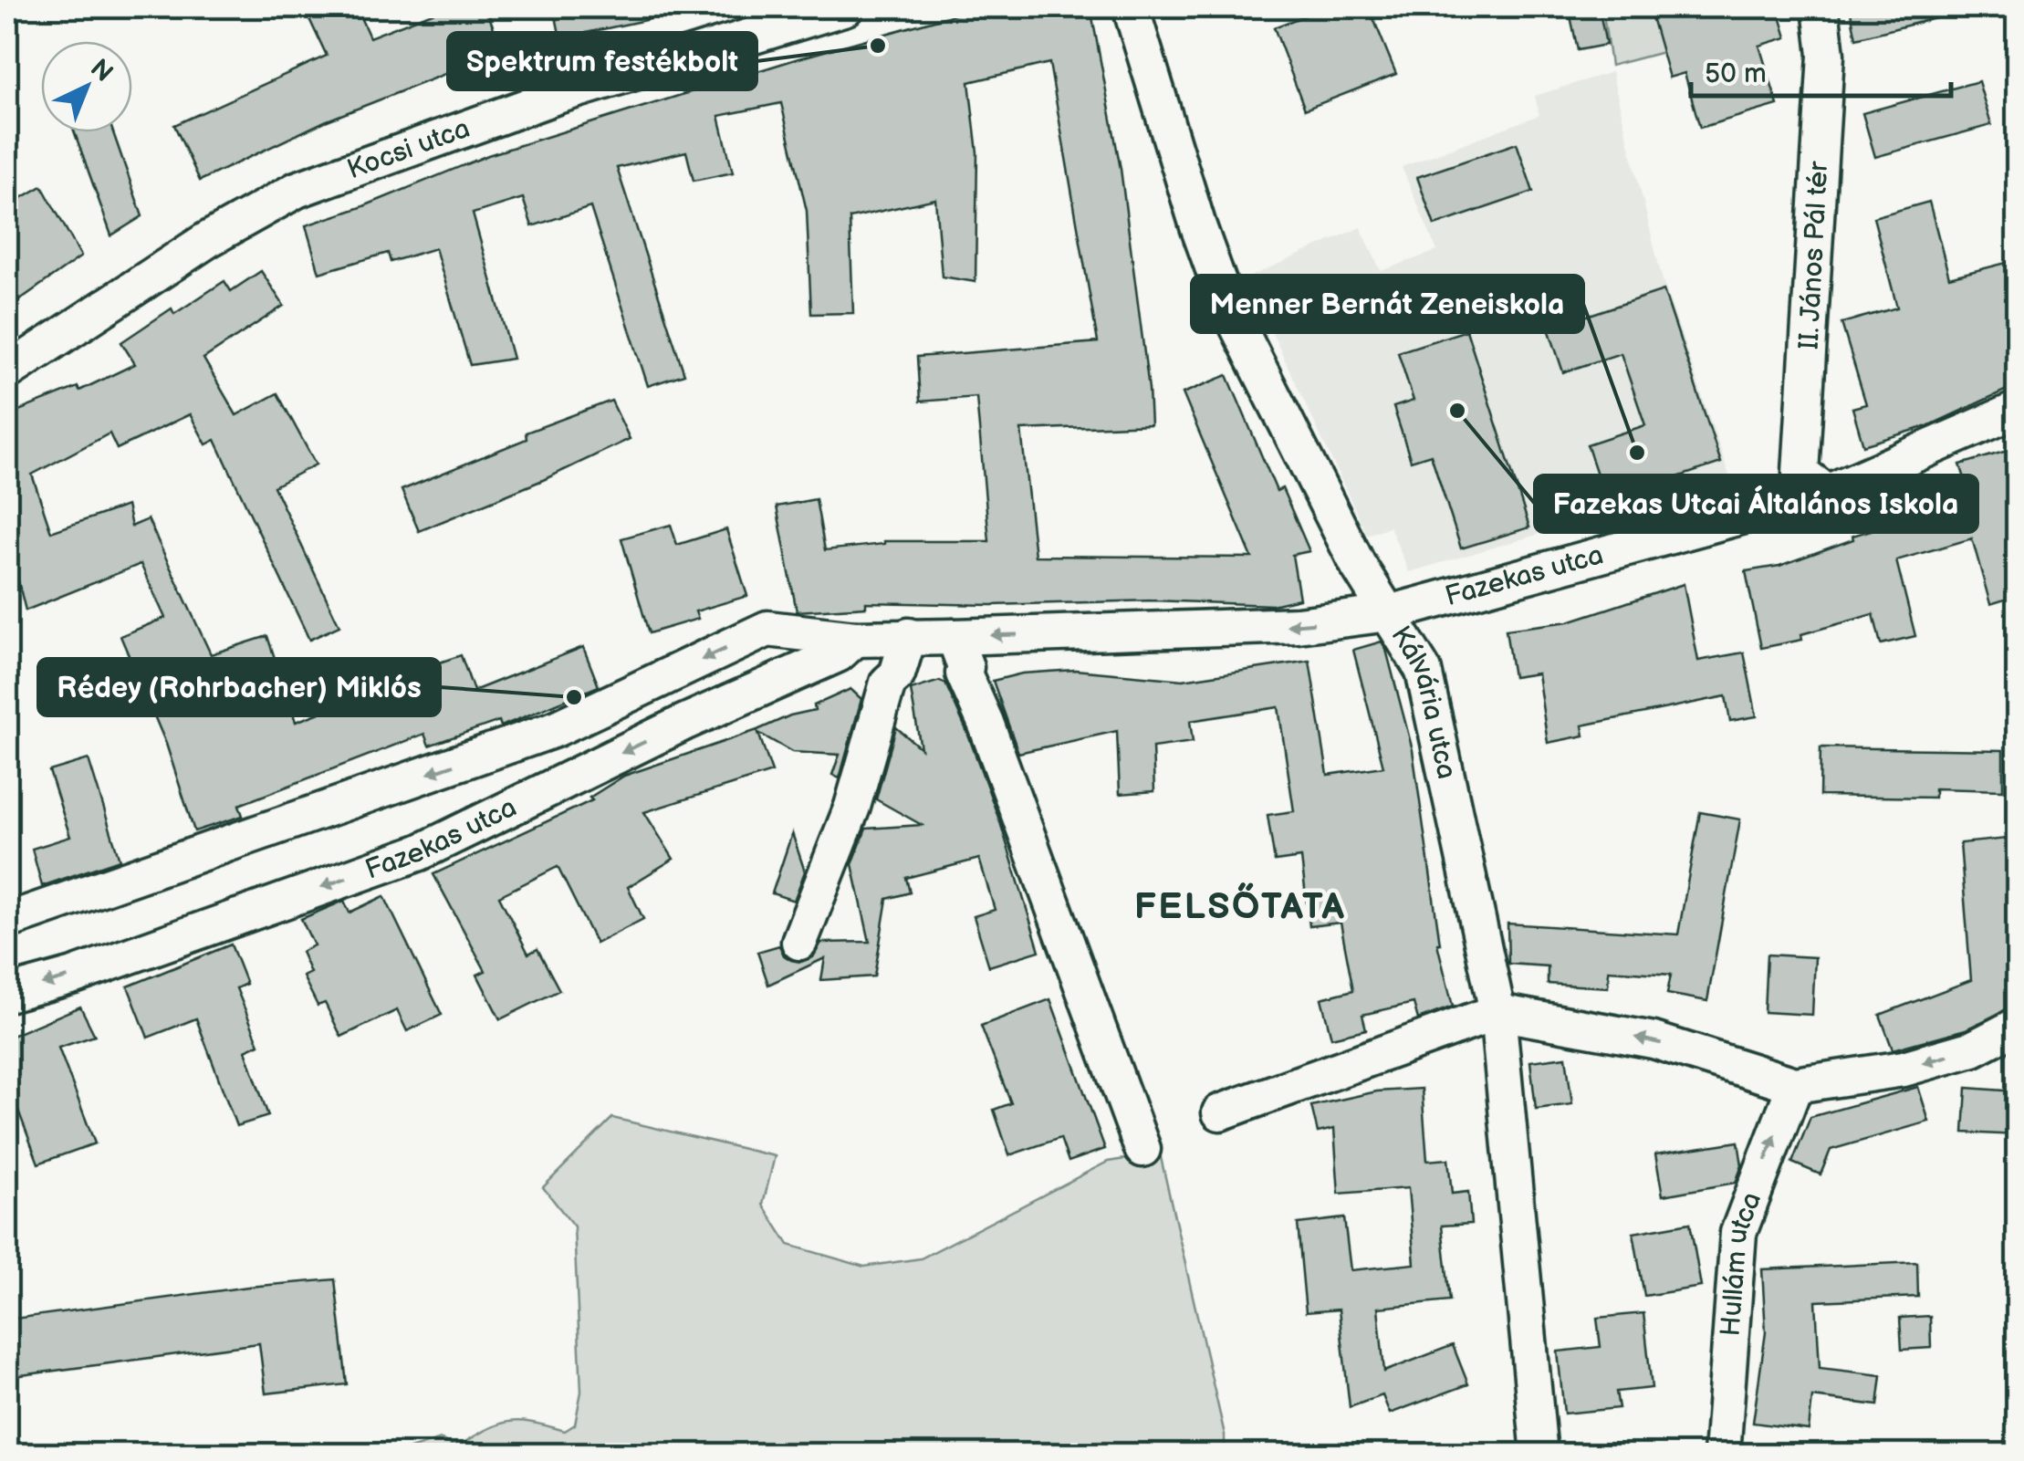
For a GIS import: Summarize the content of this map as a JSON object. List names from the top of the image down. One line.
{"streets":{"street":["Kocsi utca","II. János Pál tér","Fazekas utca","Kálvária utca","Hullám utca"]},"crossings":[["II. János Pál tér","Fazekas utca"],["Fazekas utca","Kálvária utca"]],"one_way":["Fazekas utca","Hullám utca"],"districts":["FELSŐTATA"],"places":["Spektrum festékbolt","Fazekas Utcai Általános Iskola","Menner Bernát Zeneiskola","Rédey (Rohrbacher) Miklós"],"scale_bar":"50 m","north":"top right"}
